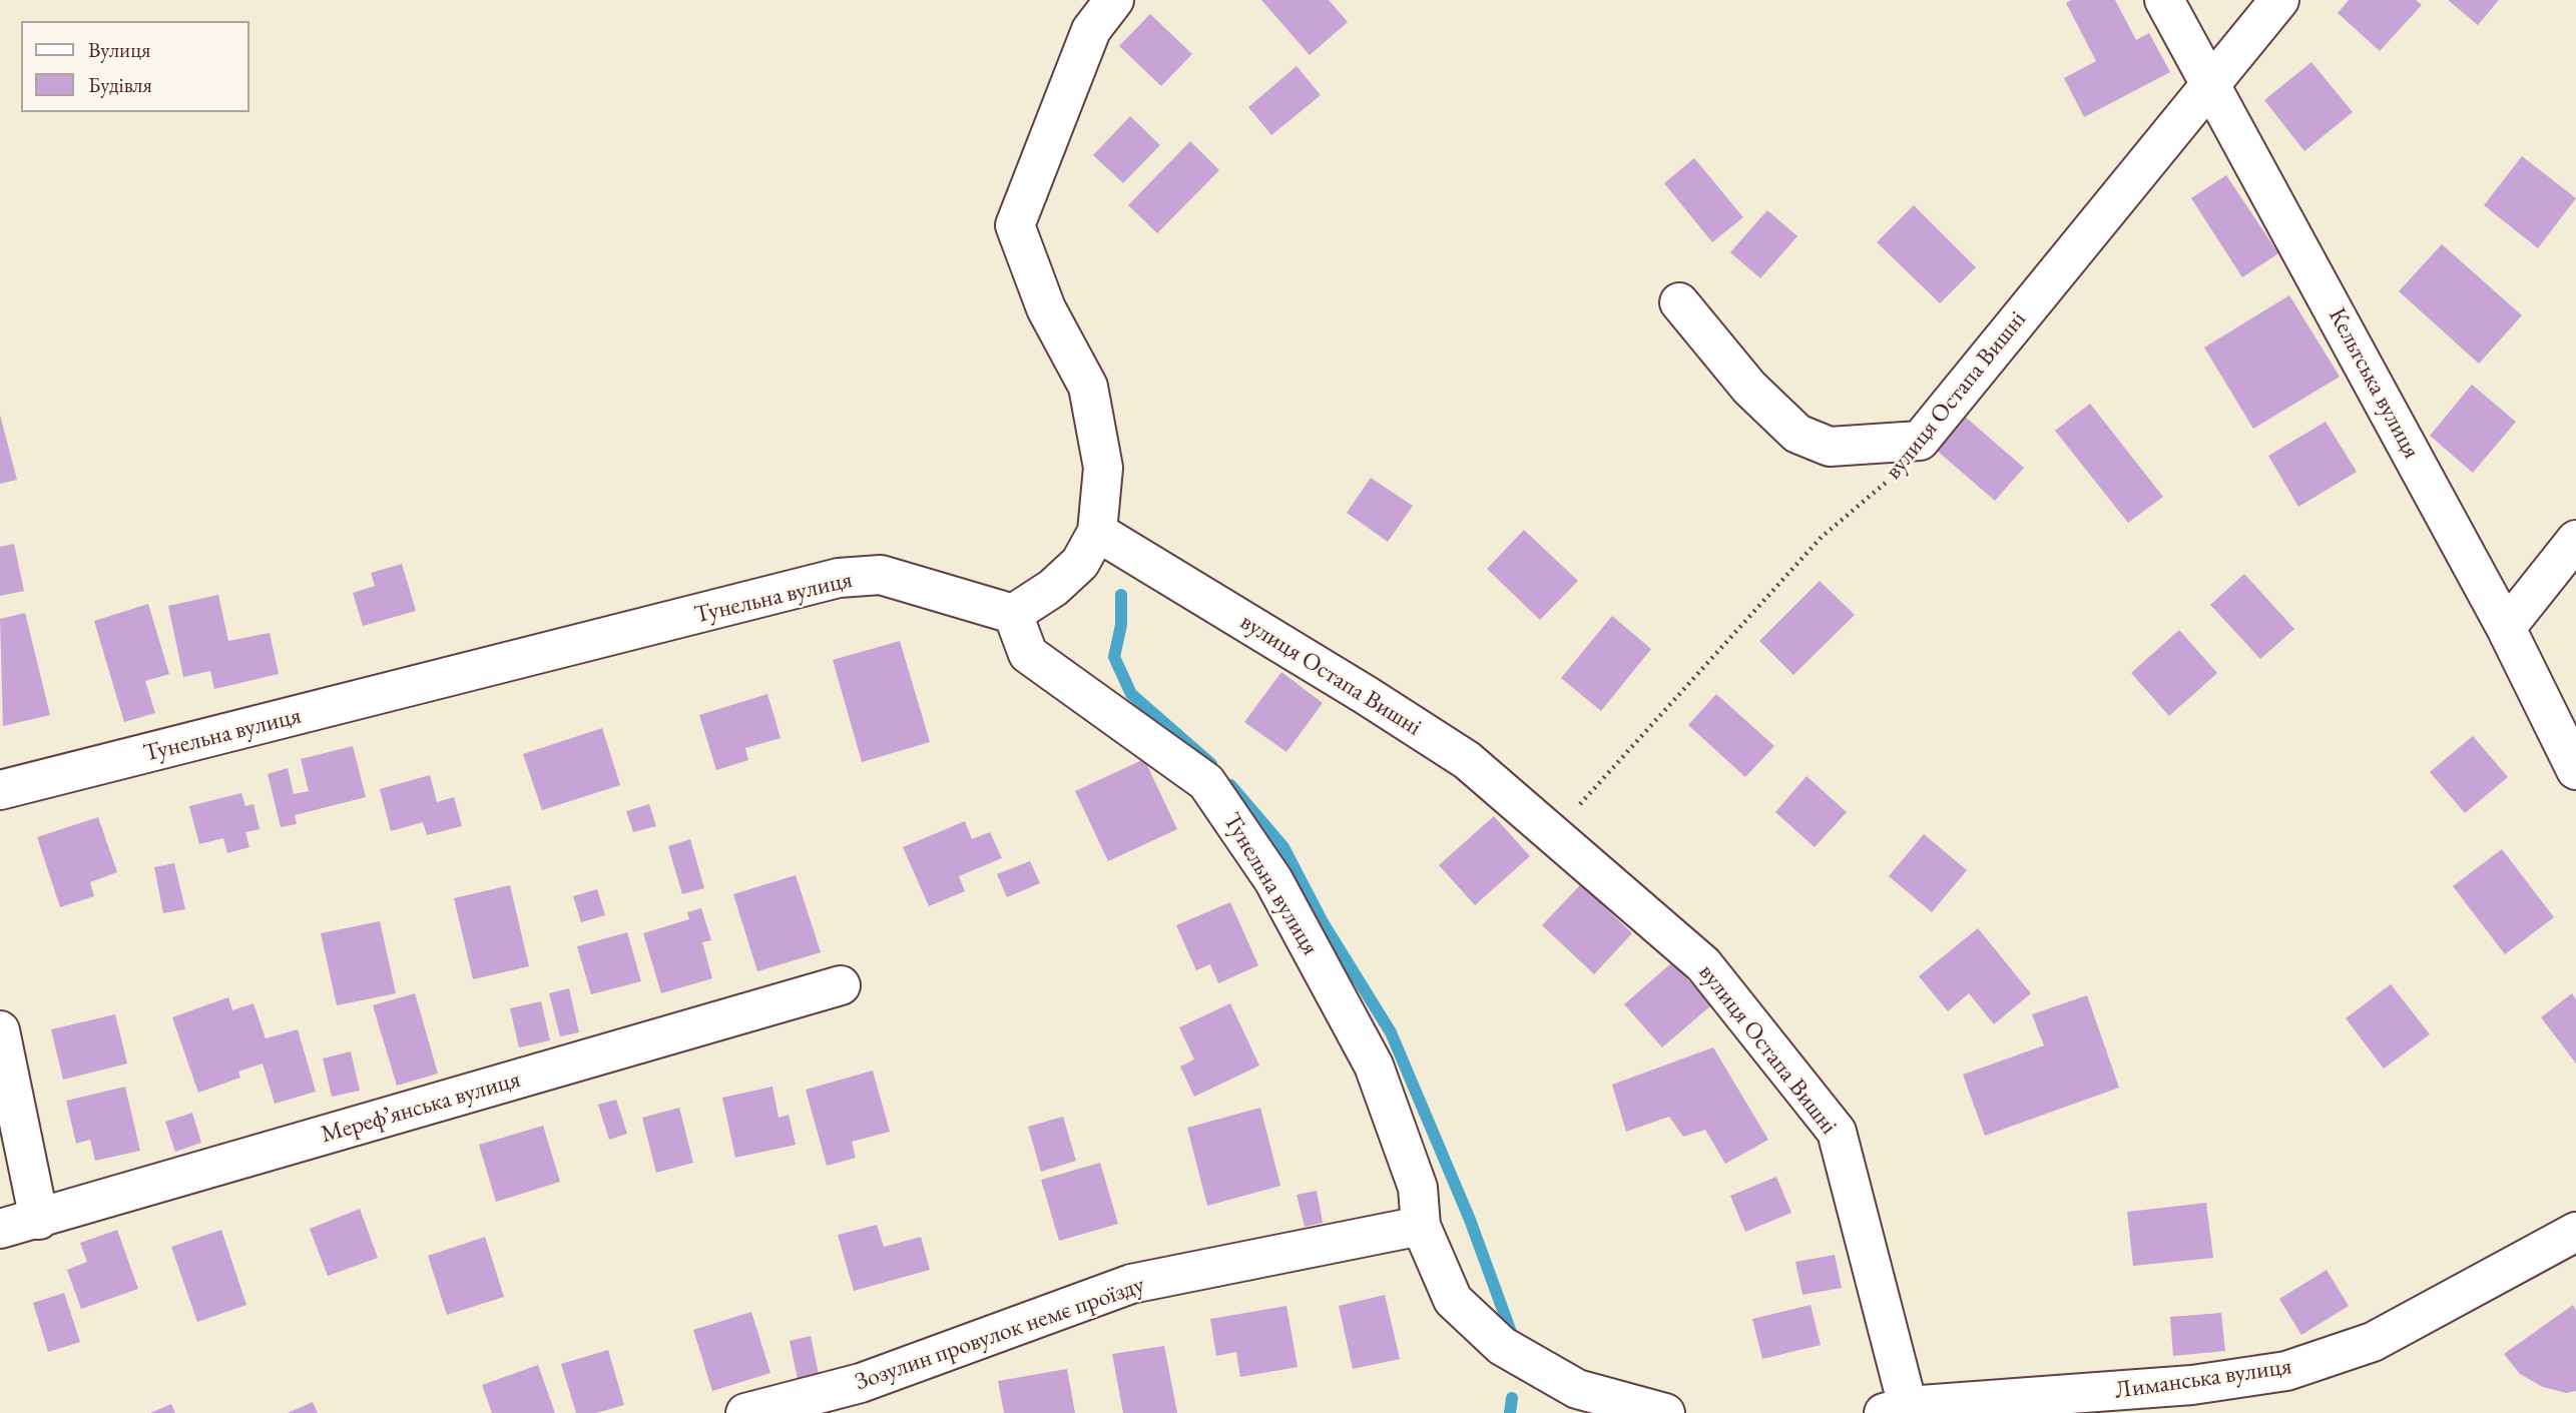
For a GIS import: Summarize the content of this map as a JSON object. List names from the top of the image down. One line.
{"streets":{"street":["Кельтська вулиця","вулиця Остапа Вишні","Тунельна вулиця","Мерефʼянська вулиця","Зозулин провулок немє проїзду","Лиманська вулиця"]},"crossings":[["Кельтська вулиця","вулиця Остапа Вишні"],["вулиця Остапа Вишні","Лиманська вулиця"],["Тунельна вулиця","Зозулин провулок немє проїзду"]],"legend":["Вулиця","Будівля"]}
